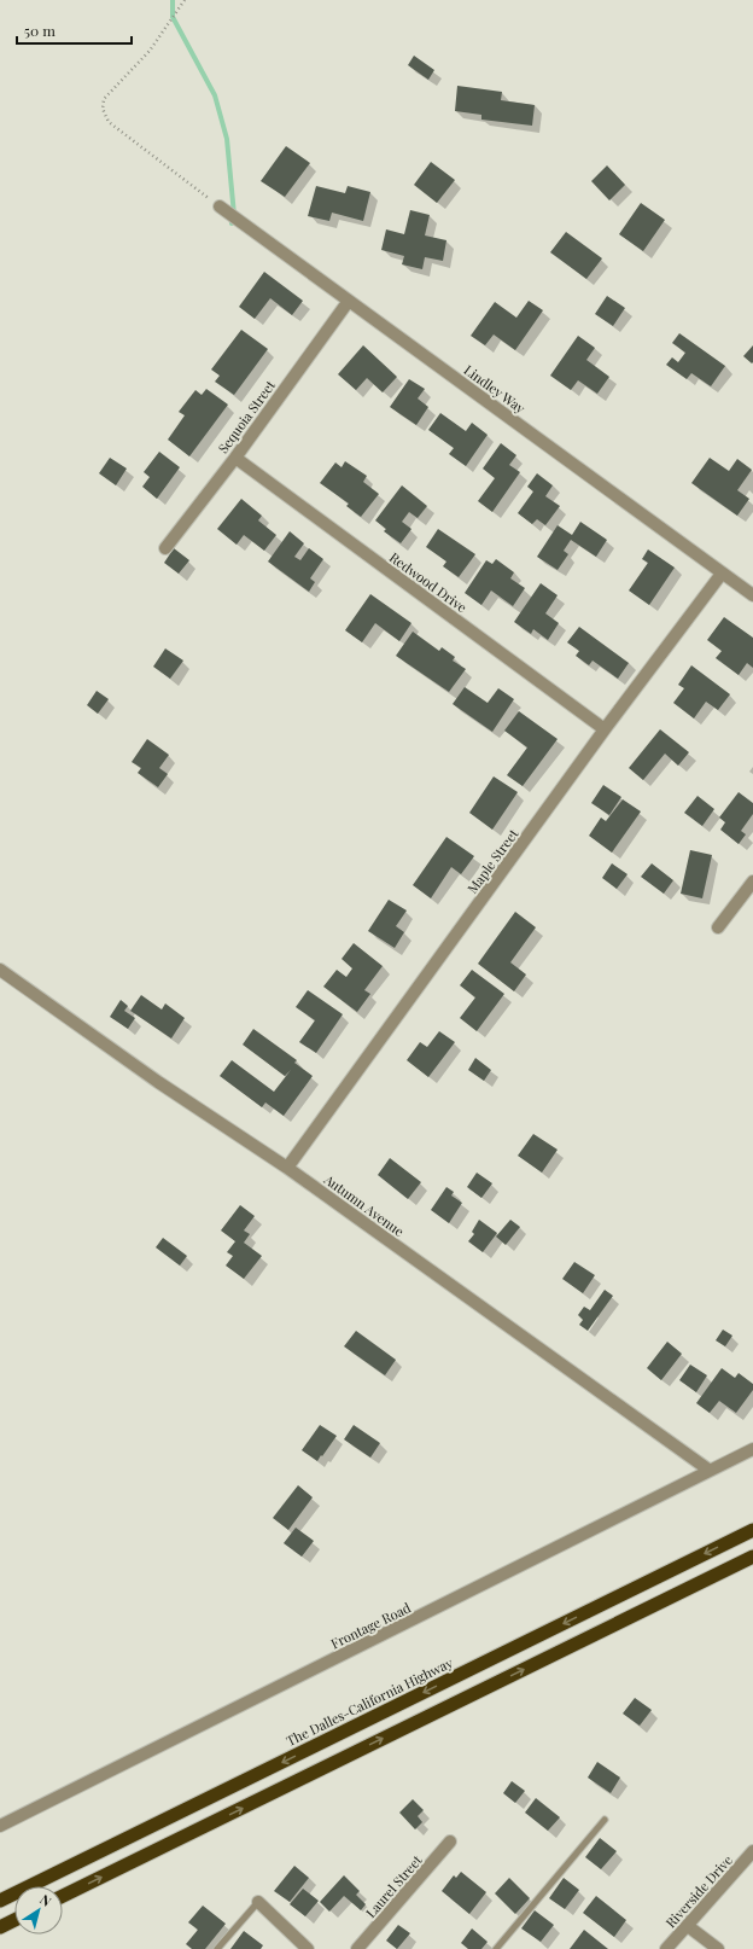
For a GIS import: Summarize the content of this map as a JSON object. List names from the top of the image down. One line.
{"streets":{"highway":["The Dalles-California Highway"],"street":["Lindley Way","Sequoia Street","Redwood Drive","Maple Street","Autumn Avenue","Frontage Road","Laurel Street","Riverside Drive"]},"crossings":[["Lindley Way","Sequoia Street"],["Lindley Way","Maple Street"],["Sequoia Street","Redwood Drive"],["Redwood Drive","Maple Street"],["Maple Street","Autumn Avenue"],["Autumn Avenue","Frontage Road"]],"scale_bar":"50 m","north":"top right"}
